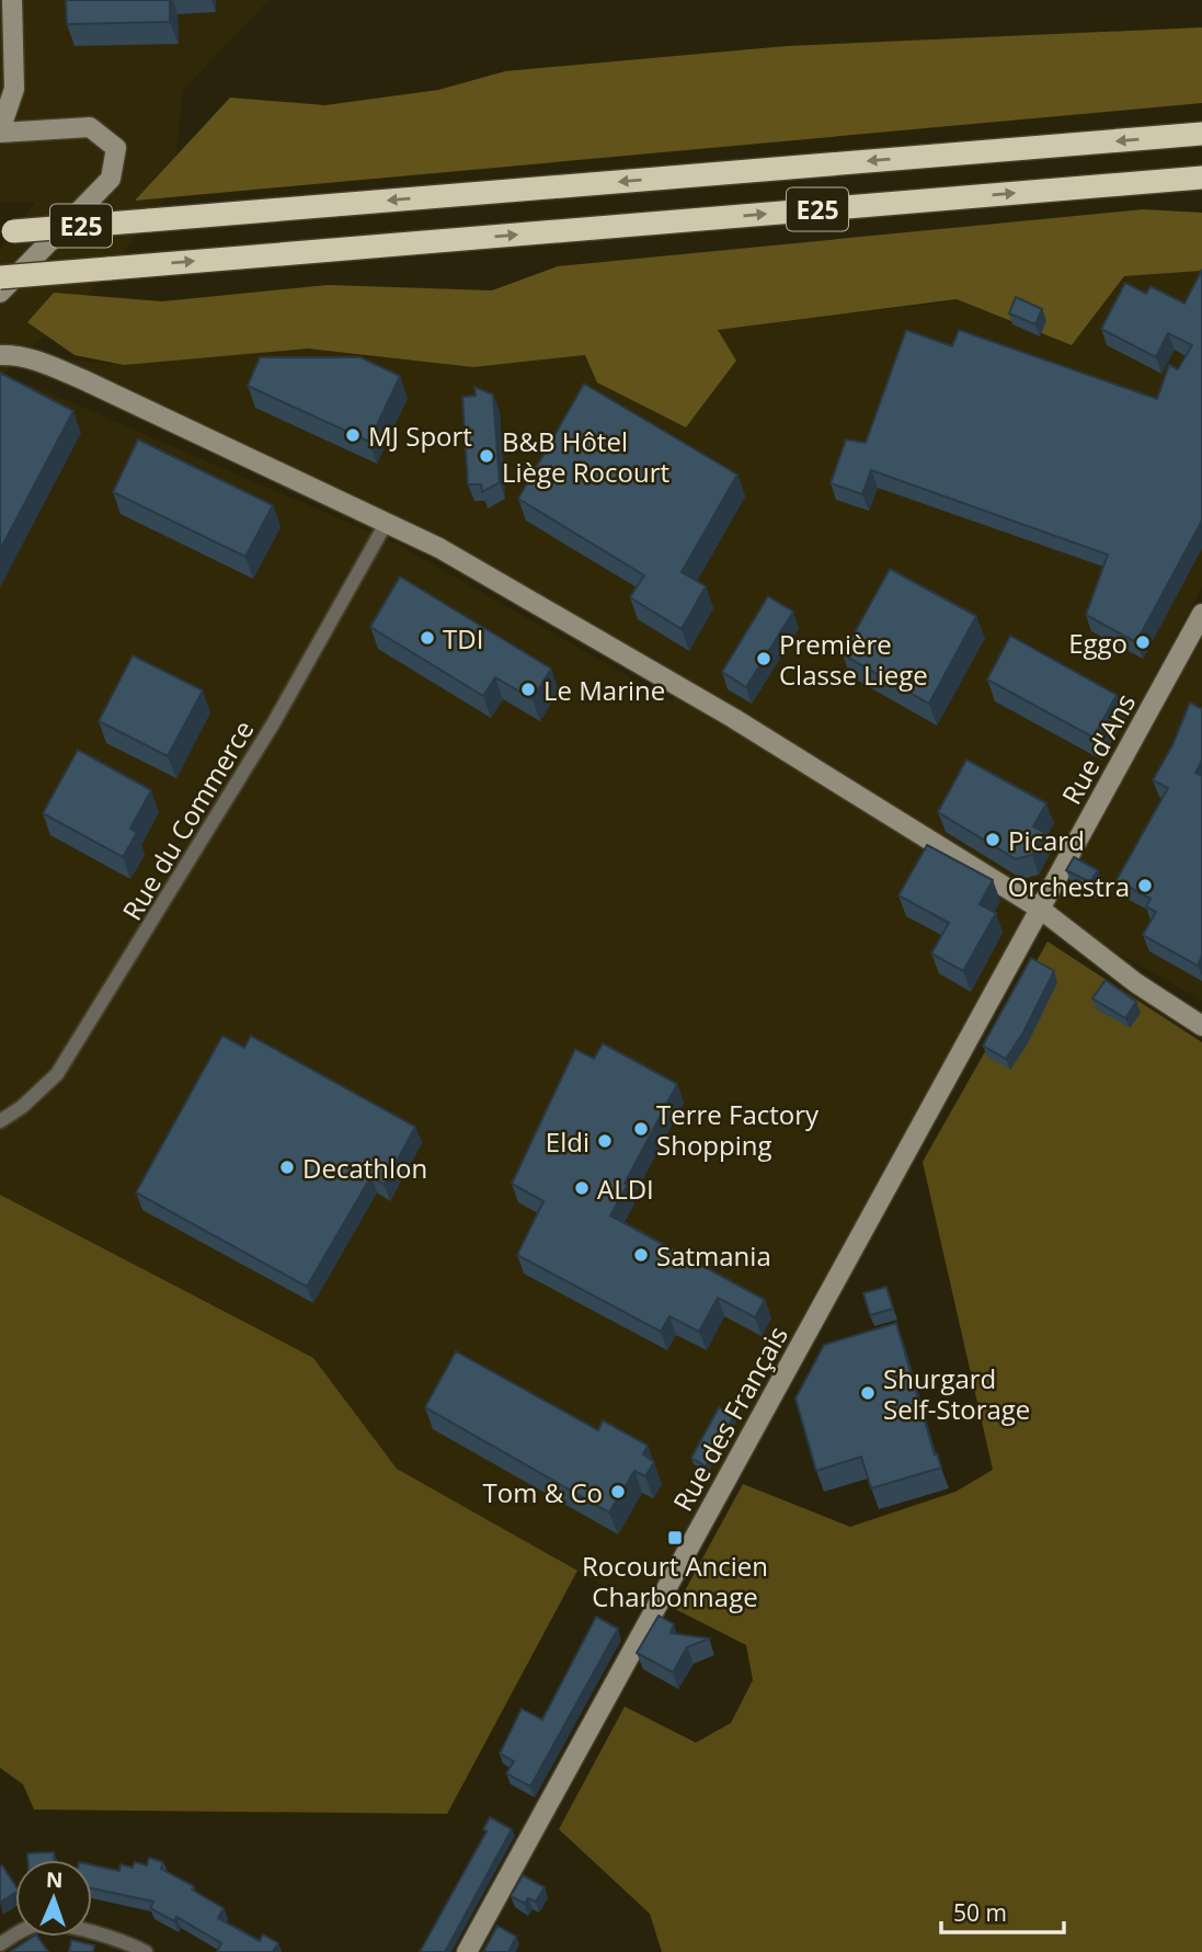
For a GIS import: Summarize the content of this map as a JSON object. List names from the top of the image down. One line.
{"streets":{"highway":["E25"],"street":["Rue d'Ans","Rue du Commerce","Rue des Français"]},"crossings":[["Rue d'Ans","Rue des Français"]],"places":{"other":["MJ Sport","B&B Hôtel Liège Rocourt","TDI","Eggo","Première Classe Liege","Le Marine","Picard","Orchestra","Terre Factory Shopping","Eldi","Decathlon","ALDI","Satmania","Shurgard Self-Storage","Tom & Co"],"transit":["Rocourt Ancien Charbonnage"]},"scale_bar":"50 m","north":"top"}
